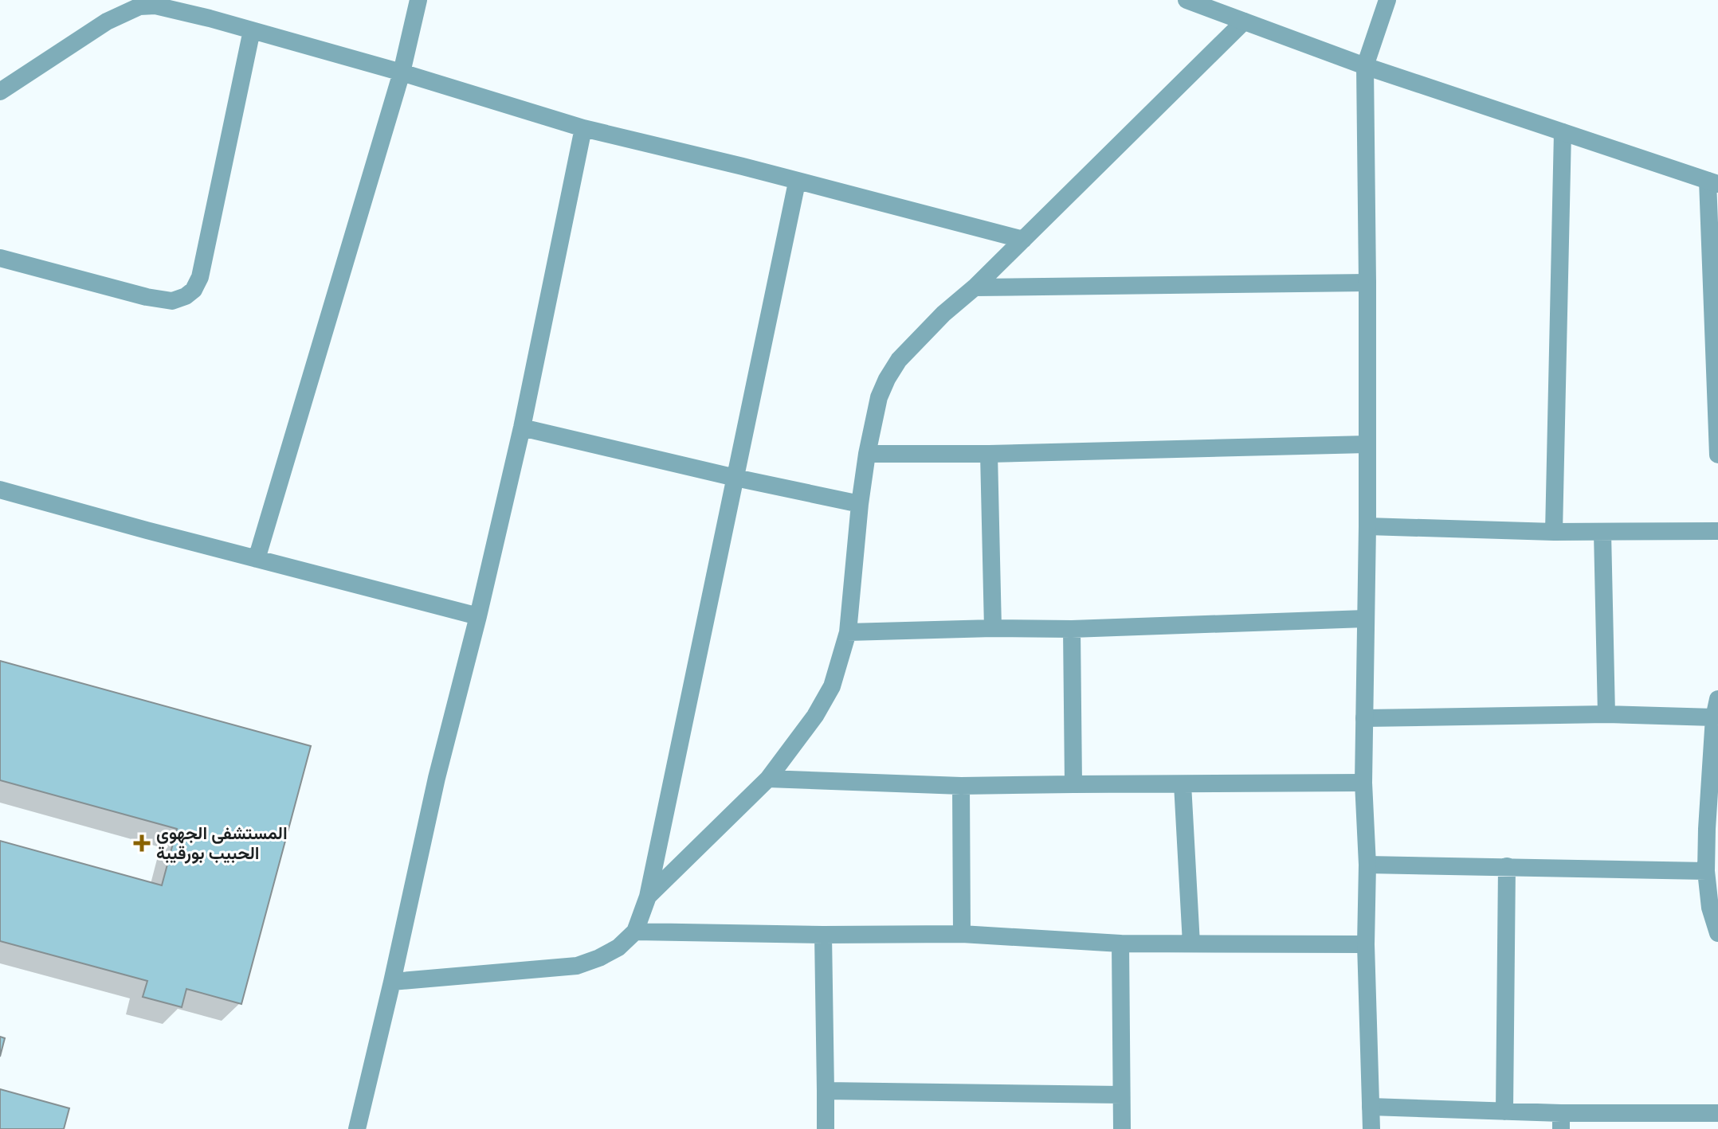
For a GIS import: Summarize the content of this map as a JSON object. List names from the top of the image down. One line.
{"places":{"health":["المستشفى الجهوي الحبيب بورقيبة"]}}
